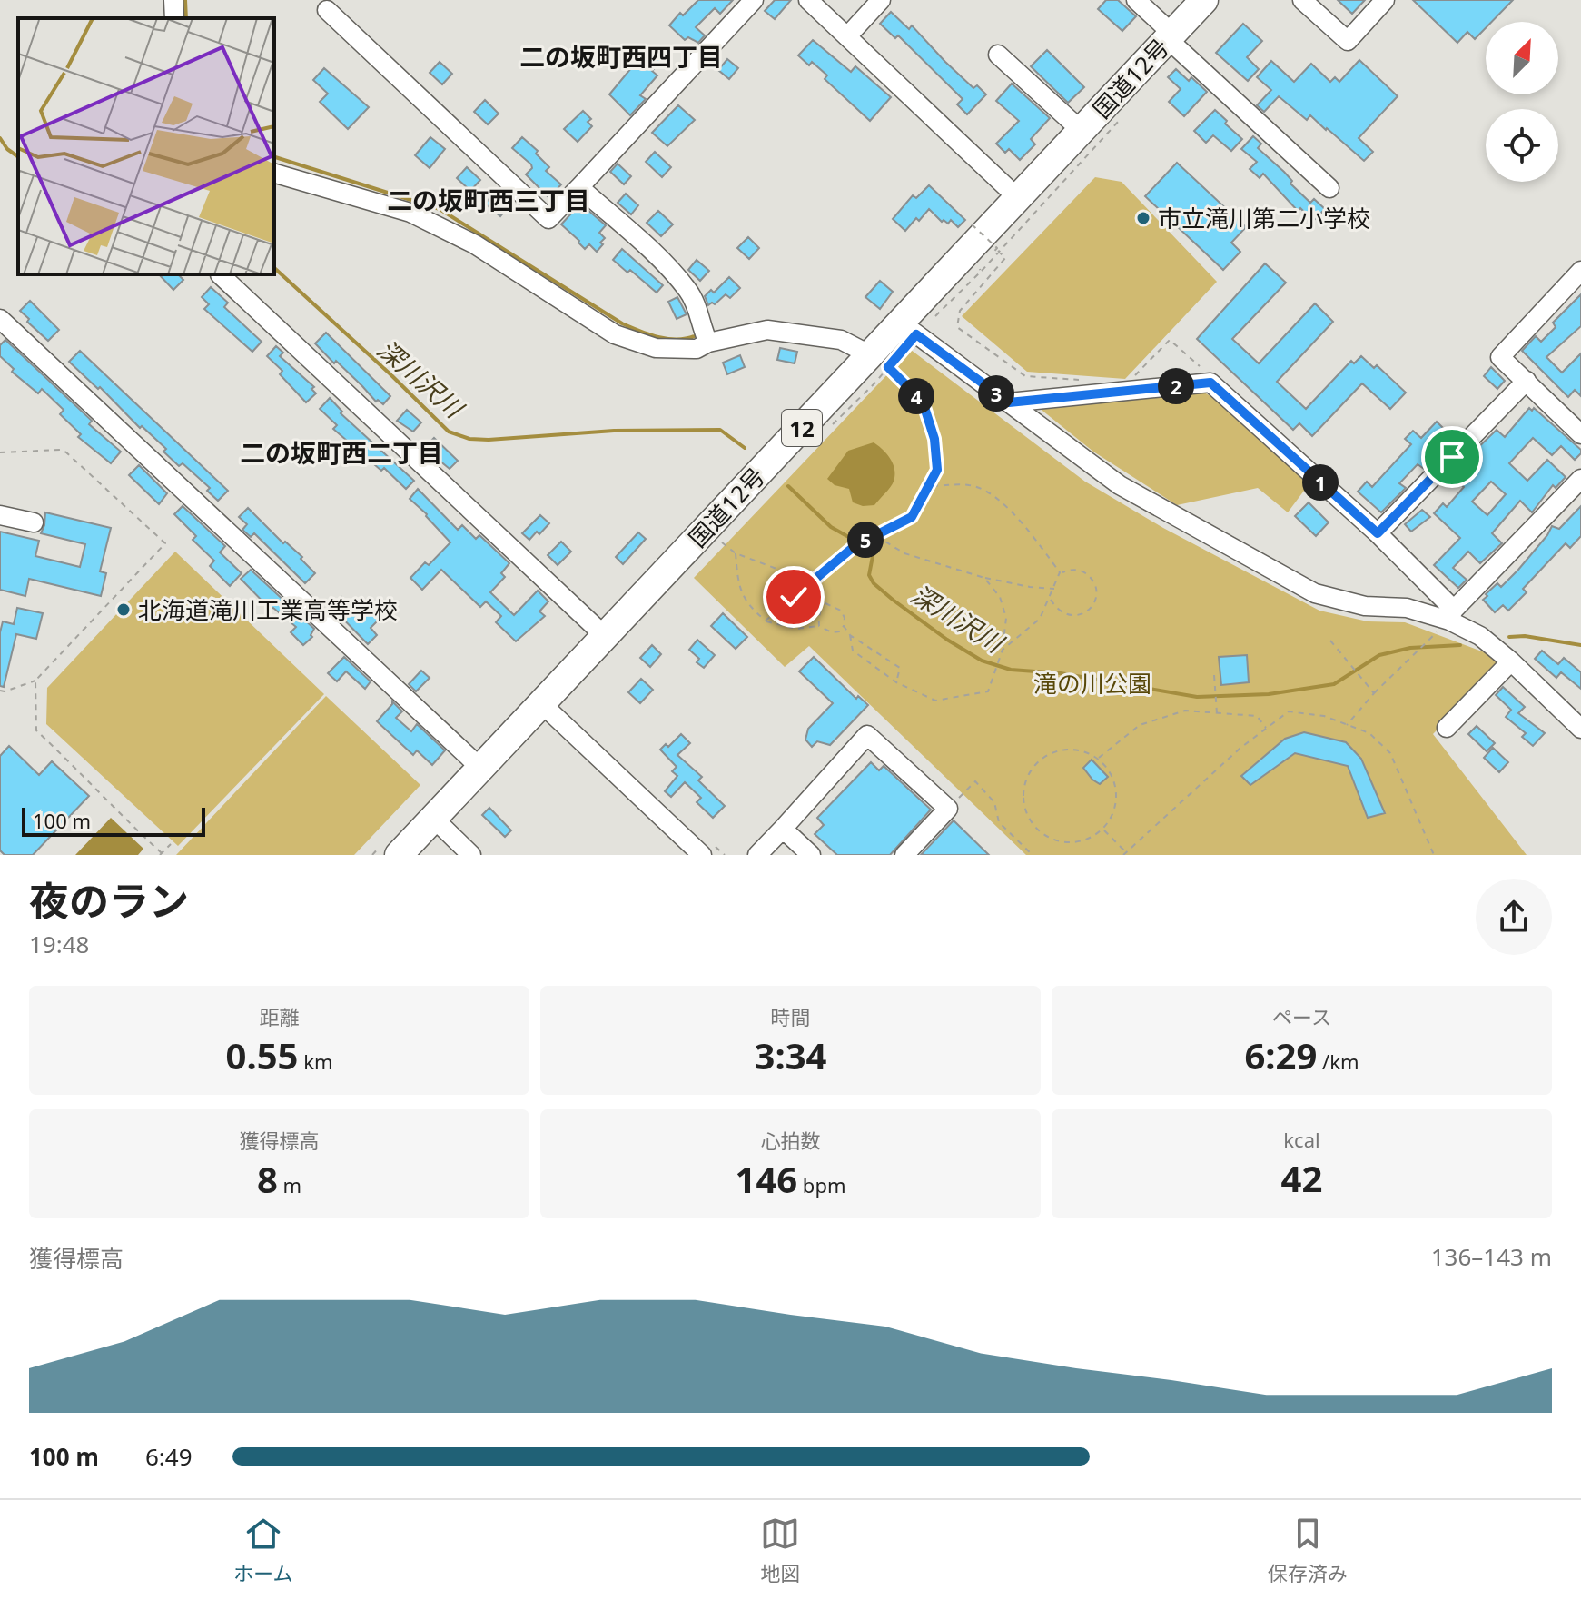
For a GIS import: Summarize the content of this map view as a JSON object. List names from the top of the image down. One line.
{"streets":{"highway":["国道12号","12"]},"districts":["二の坂町西四丁目","二の坂町西三丁目","二の坂町西二丁目"],"water":["深川沢川"],"parks":["滝の川公園"],"places":["市立滝川第二小学校","北海道滝川工業高等学校"],"scale_bar":"100 m","north":"top right","page":{"pins":["2","3","4","1","5"],"scale":"100 m","heading":["夜のラン","19:48"],"stats":[["距離","0.55 km"],["時間","3:34"],["ペース","6:29 /km"],["獲得標高","8 m"],["心拍数","146 bpm"],["kcal","42"]],"chart":["獲得標高","136–143 m"],"list":[{"name":"100 m","note":"6:49"}],"tabs":["ホーム","地図","保存済み"]}}
